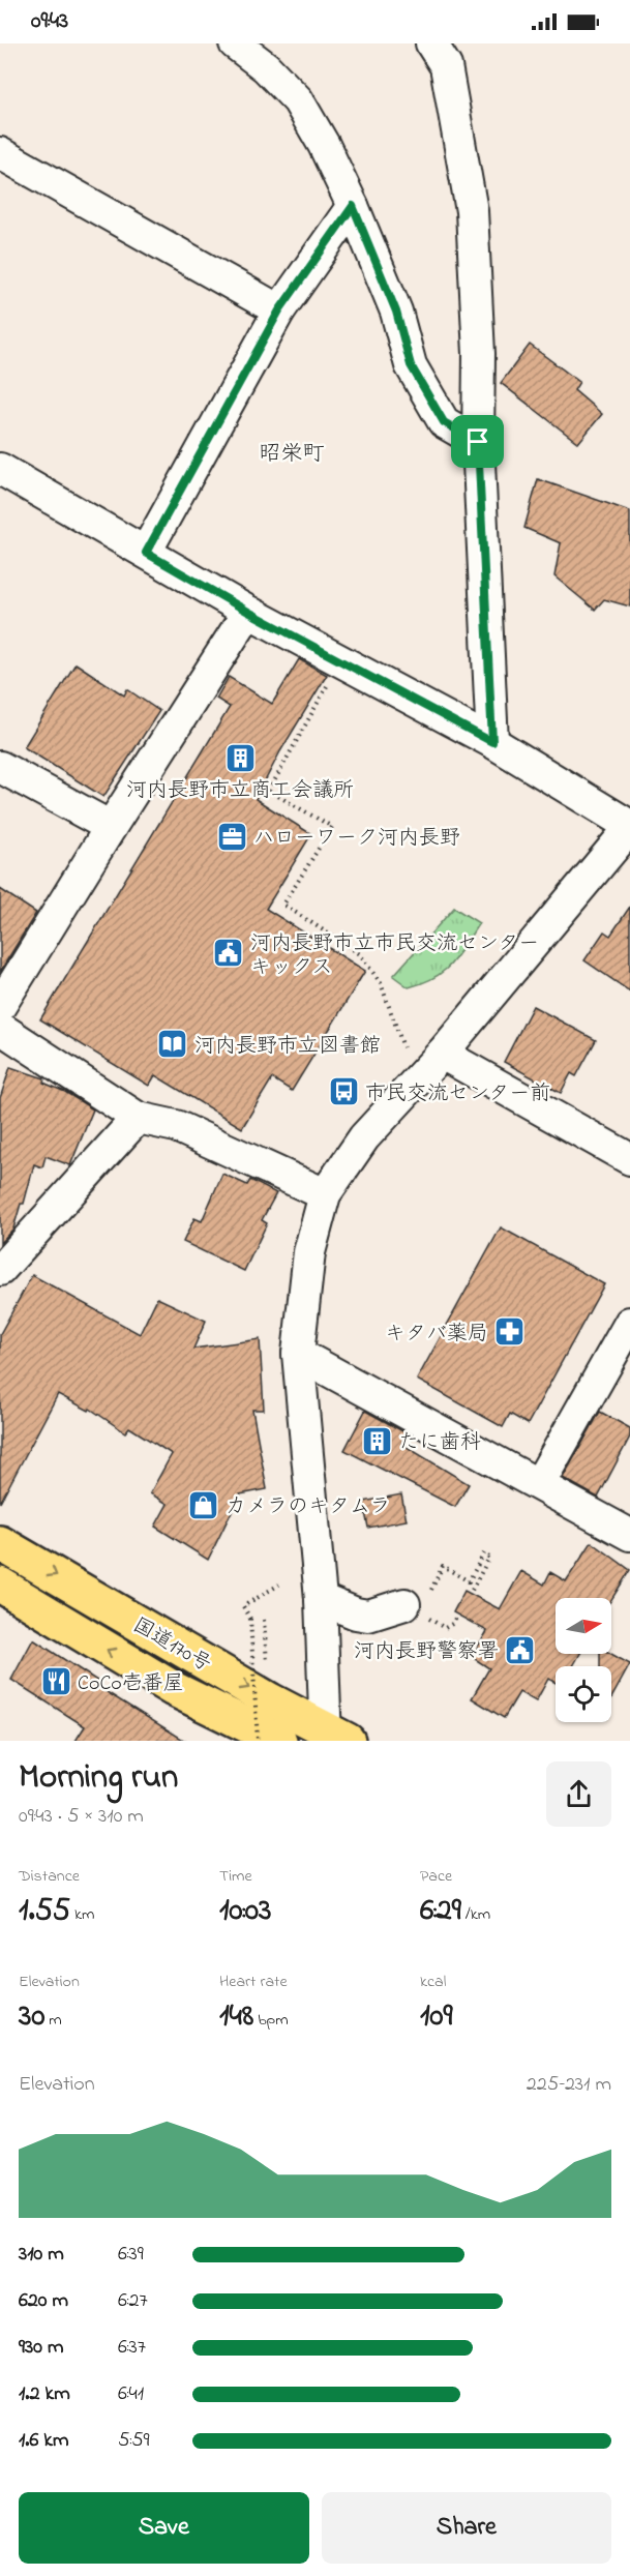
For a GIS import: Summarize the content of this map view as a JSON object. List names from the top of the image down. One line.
{"streets":{"highway":["国道170号"]},"districts":["昭栄町"],"places":{"building":["河内長野市立商工会議所","たに歯科"],"office":["ハローワーク河内長野"],"public building":["河内長野市立市民交流センター キックス","河内長野警察署"],"library":["河内長野市立図書館"],"bus stop":["市民交流センター前"],"pharmacy":["キタバ薬局"],"shop":["カメラのキタムラ"],"restaurant":["CoCo壱番屋"]},"north":"right","page":{"status":"09:43","heading":["Morning run","09:43 · 5 × 310 m"],"stats":[["Distance","1.55 km"],["Time","10:03"],["Pace","6:29 /km"],["Elevation","30 m"],["Heart rate","148 bpm"],["kcal","109"]],"chart":["Elevation","225–231 m"],"list":[{"name":"310 m","note":"6:39"},{"name":"620 m","note":"6:27"},{"name":"930 m","note":"6:37"},{"name":"1.2 km","note":"6:41"},{"name":"1.6 km","note":"5:59"}],"buttons":["Save","Share"]}}
